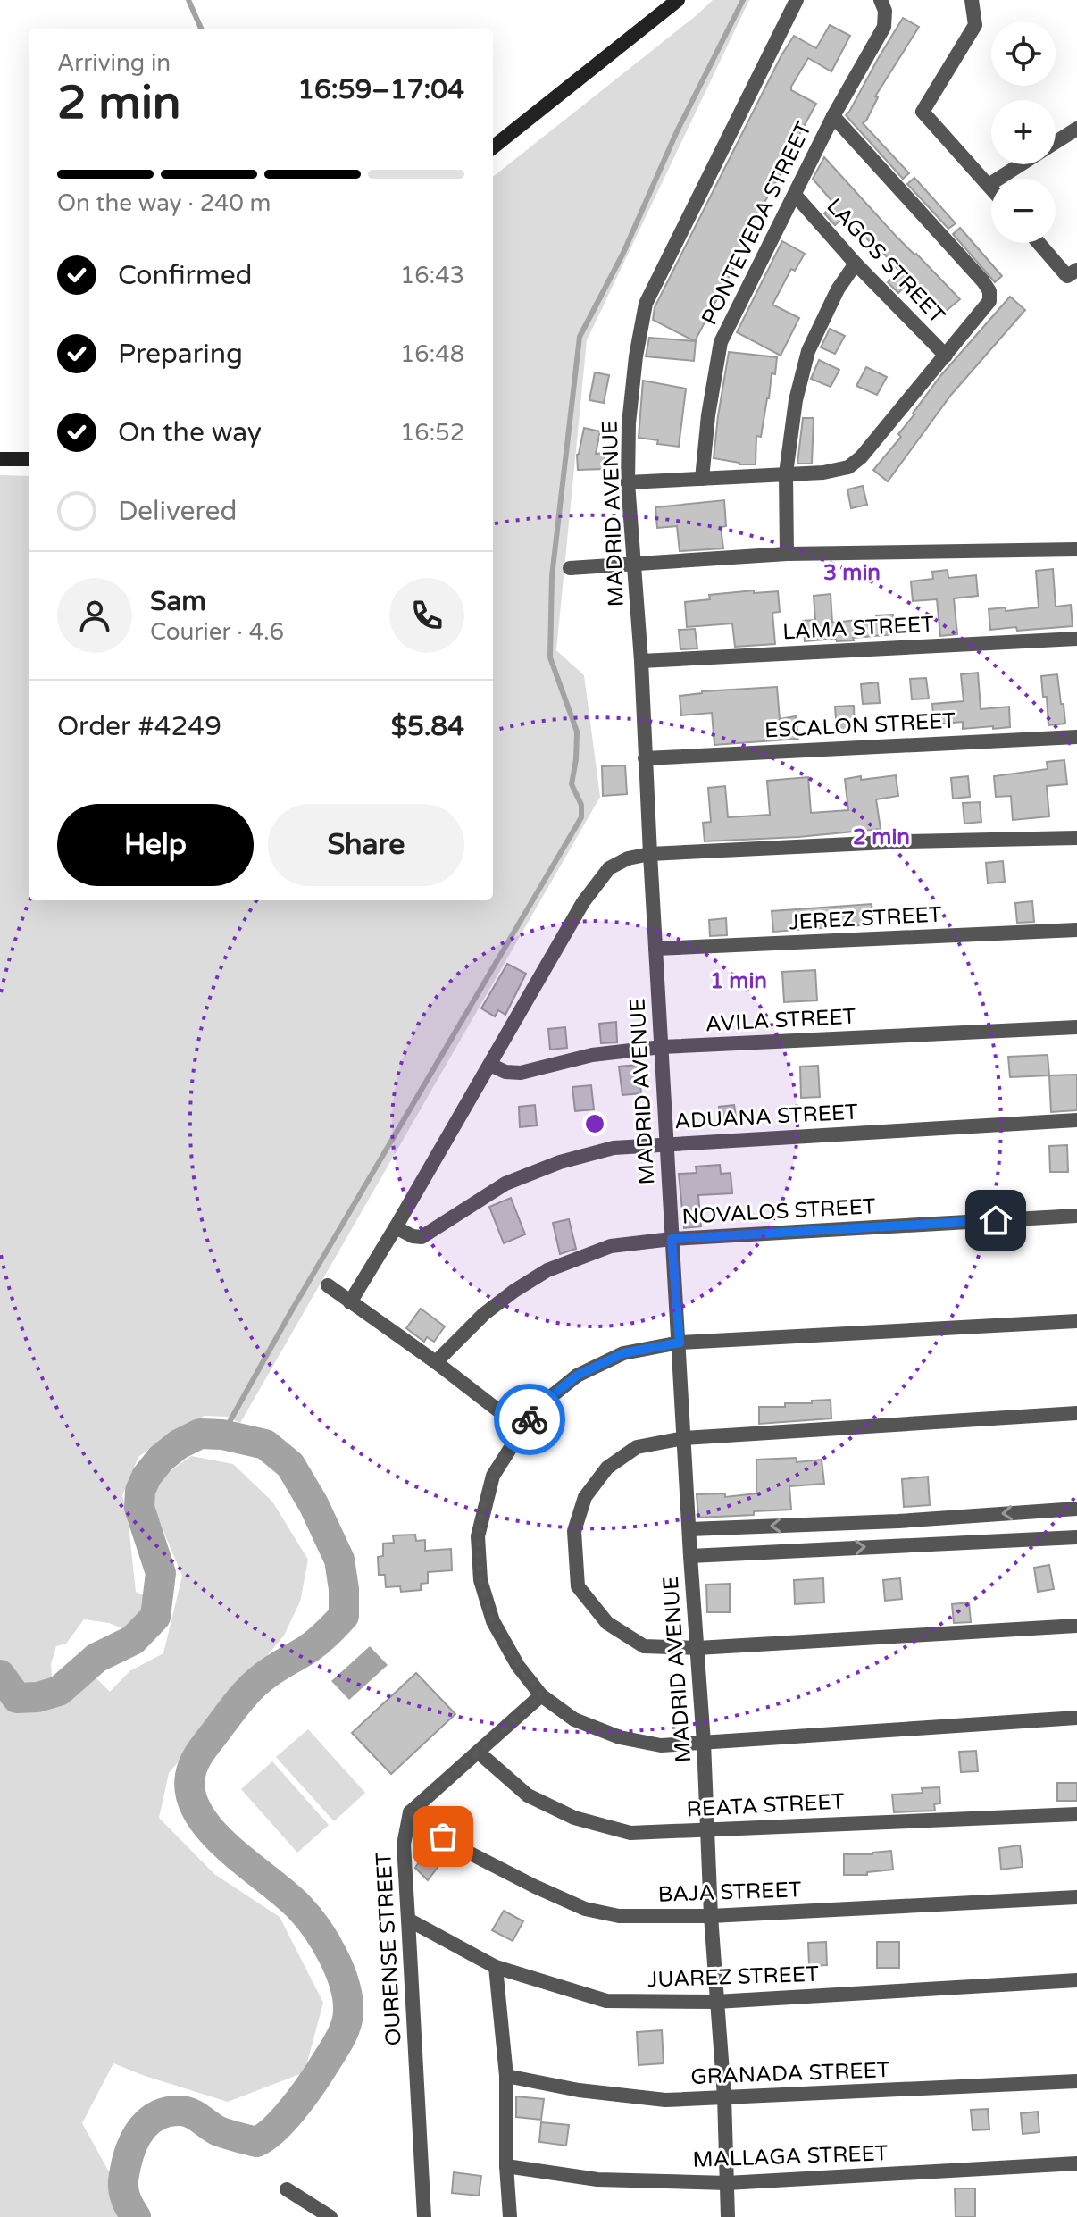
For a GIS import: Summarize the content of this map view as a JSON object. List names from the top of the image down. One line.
{"streets":{"street":["PONTEVEDA STREET","LAGOS STREET","MADRID AVENUE","LAMA STREET","ESCALON STREET","JEREZ STREET","AVILA STREET","ADUANA STREET","NOVALOS STREET","REATA STREET","BAJA STREET","OURENSE STREET","JUAREZ STREET","GRANADA STREET","MALLAGA STREET"]},"crossings":[["PONTEVEDA STREET","LAGOS STREET"],["MADRID AVENUE","LAMA STREET"],["MADRID AVENUE","ESCALON STREET"],["MADRID AVENUE","JEREZ STREET"],["MADRID AVENUE","AVILA STREET"],["MADRID AVENUE","ADUANA STREET"],["MADRID AVENUE","NOVALOS STREET"],["MADRID AVENUE","REATA STREET"],["MADRID AVENUE","BAJA STREET"],["MADRID AVENUE","JUAREZ STREET"],["MADRID AVENUE","GRANADA STREET"],["MADRID AVENUE","MALLAGA STREET"],["BAJA STREET","OURENSE STREET"],["OURENSE STREET","JUAREZ STREET"]],"page":{"map_buttons":["+","−"],"heading":["2 min","Arriving in","16:59–17:04"],"panel":["Sam","Courier · 4.6","Order #4249","$5.84"],"bar":"On the way · 240 m","list":[["Confirmed","16:43"],["Preparing","16:48"],["On the way","16:52"],"Delivered"],"buttons":["Help","Share"]},"rings":["3 min","2 min","1 min"]}
